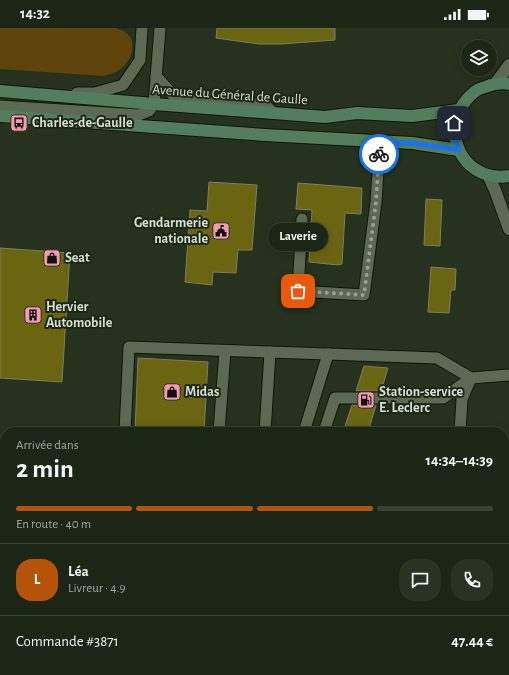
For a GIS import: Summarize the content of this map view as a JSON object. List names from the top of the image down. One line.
{"streets":{"main road":["Avenue du Général de Gaulle"]},"places":{"bus stop":["Charles-de-Gaulle"],"public building":["Gendarmerie nationale"],"shop":["Seat","Midas"],"other":["Laverie"],"building":["Hervier Automobile"],"fuel station":["Station-service E. Leclerc"]},"page":{"status":"14:32","bubble":"Laverie","heading":["2 min","Arrivée dans","14:34–14:39"],"panel":["Léa","Livreur · 4.9","Commande #3871","47.44 €"],"bar":"En route · 40 m","round":"L"}}
